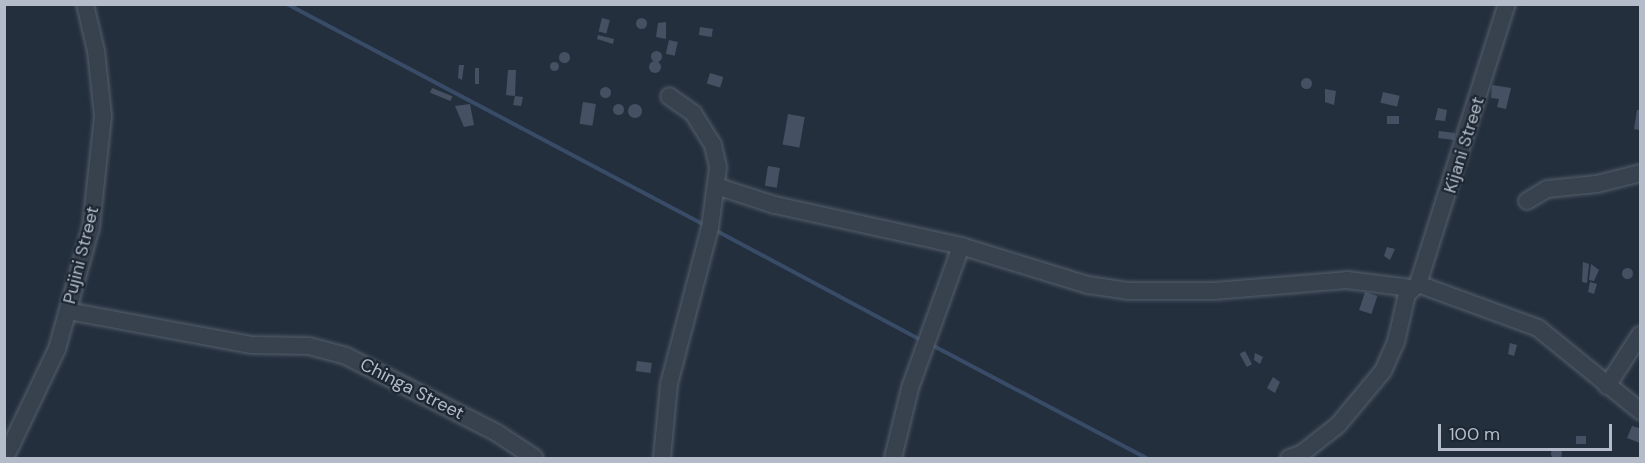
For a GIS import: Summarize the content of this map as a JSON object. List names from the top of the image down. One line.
{"streets":{"street":["Kijani Street","Pujini Street","Chinga Street"]},"crossings":[["Pujini Street","Chinga Street"]],"scale_bar":"100 m"}
